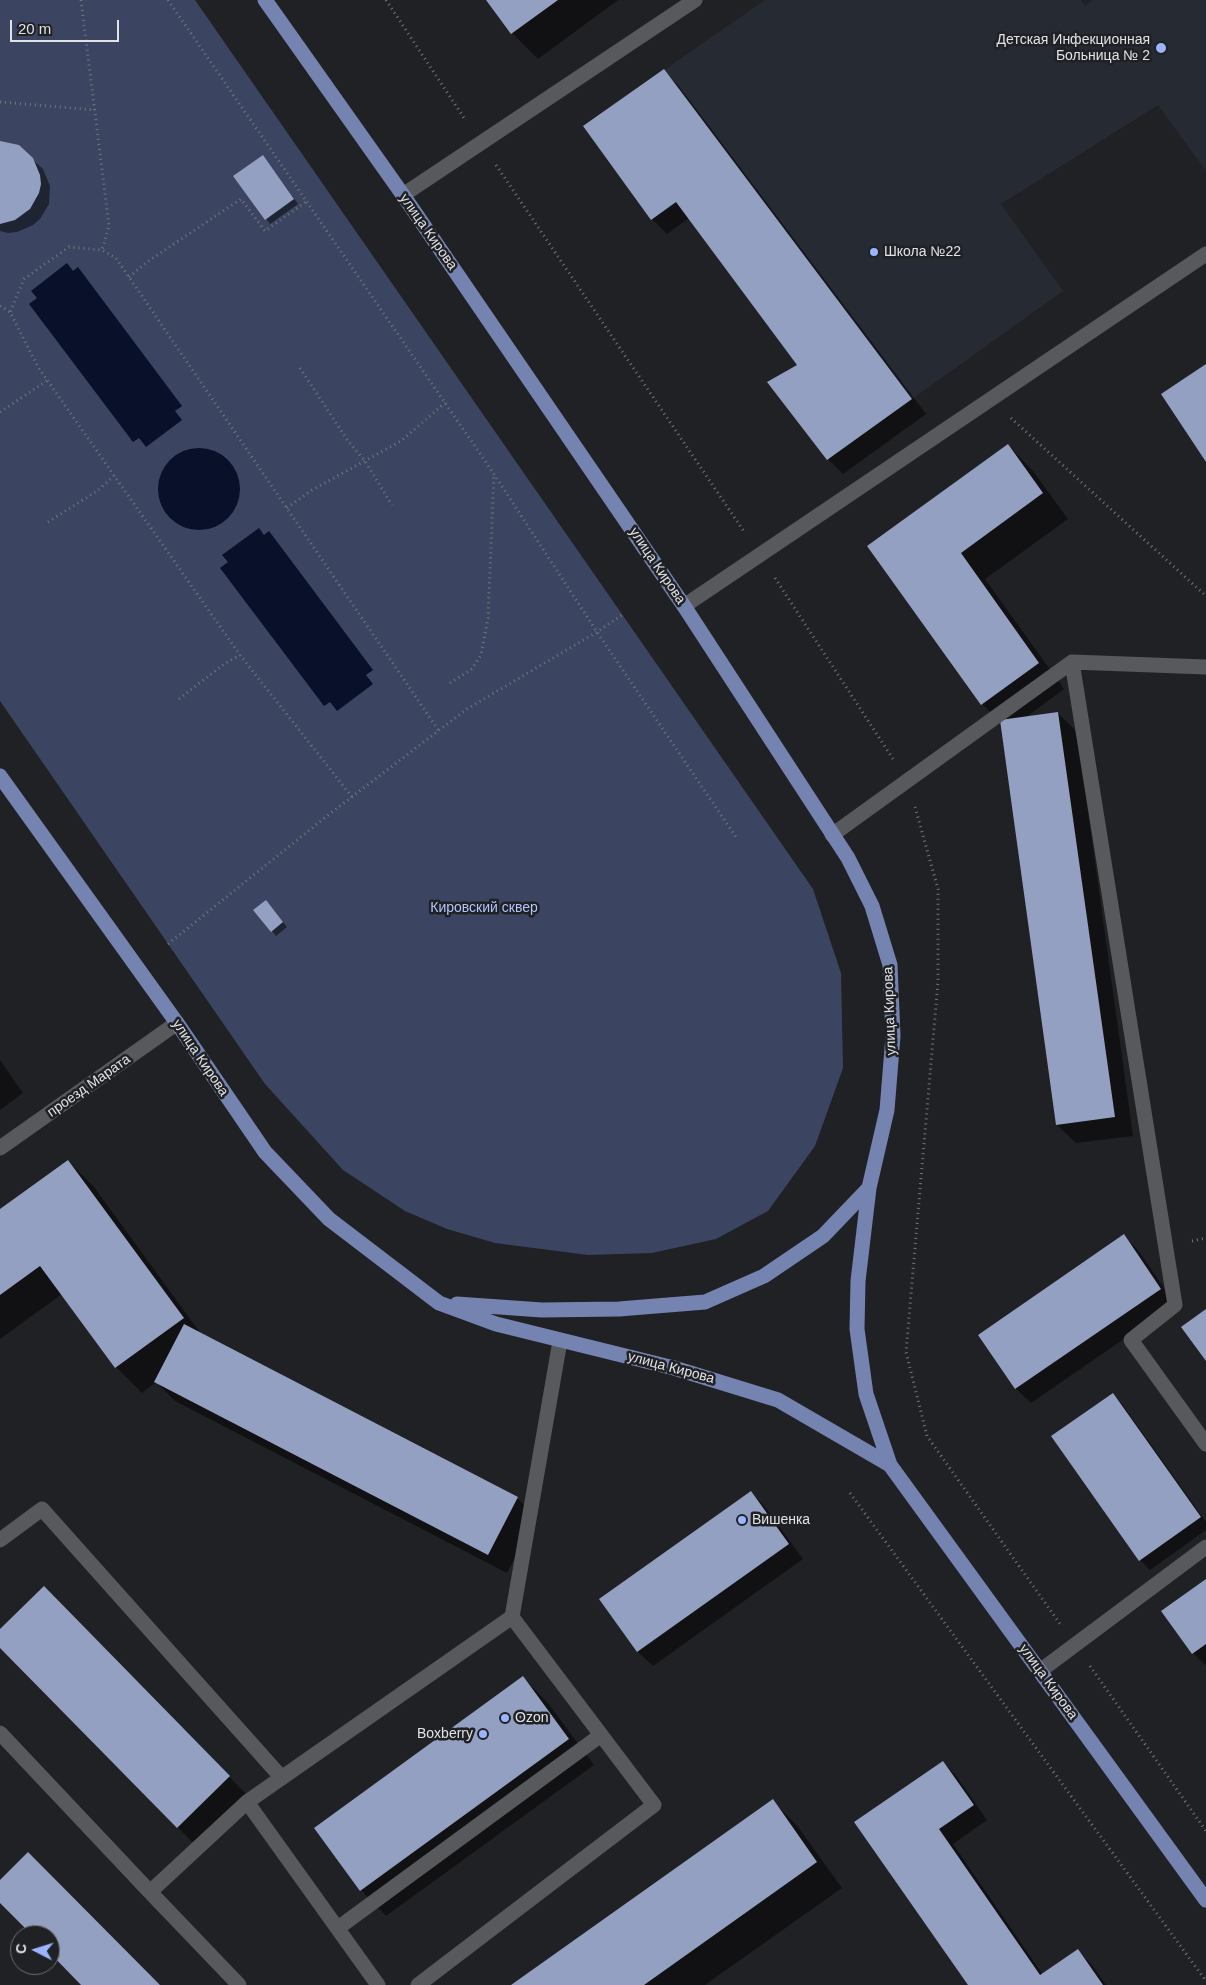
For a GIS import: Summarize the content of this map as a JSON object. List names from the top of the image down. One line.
{"streets":{"main road":["улица Кирова"],"street":["проезд Марата"]},"crossings":[["улица Кирова","проезд Марата"]],"parks":["Кировский сквер"],"places":["Детская Инфекционная Больница № 2","Школа №22","Вишенка","Ozon","Boxberry"],"scale_bar":"20 m","north":"left"}
